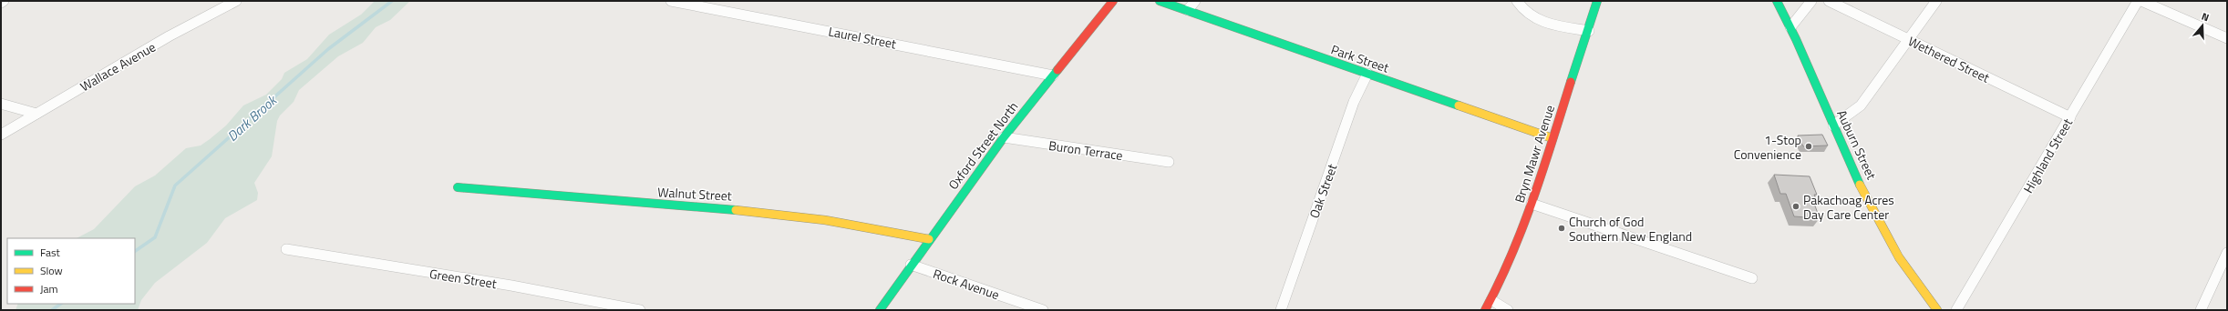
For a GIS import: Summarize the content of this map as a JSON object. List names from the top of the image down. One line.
{"streets":{"street":["Laurel Street","Park Street","Wethered Street","Wallace Avenue","Auburn Street","Oxford Street North","Buron Terrace","Bryn Mawr Avenue","Highland Street","Oak Street","Walnut Street","Green Street","Rock Avenue"]},"crossings":[["Laurel Street","Oxford Street North"],["Park Street","Bryn Mawr Avenue"],["Park Street","Oak Street"],["Wethered Street","Highland Street"],["Oxford Street North","Buron Terrace"],["Oxford Street North","Walnut Street"],["Oxford Street North","Rock Avenue"]],"water":["Dark Brook"],"places":["1-Stop Convenience","Pakachoag Acres Day Care Center","Church of God Southern New England"],"legend":["Fast","Slow","Jam"],"north":"top"}
